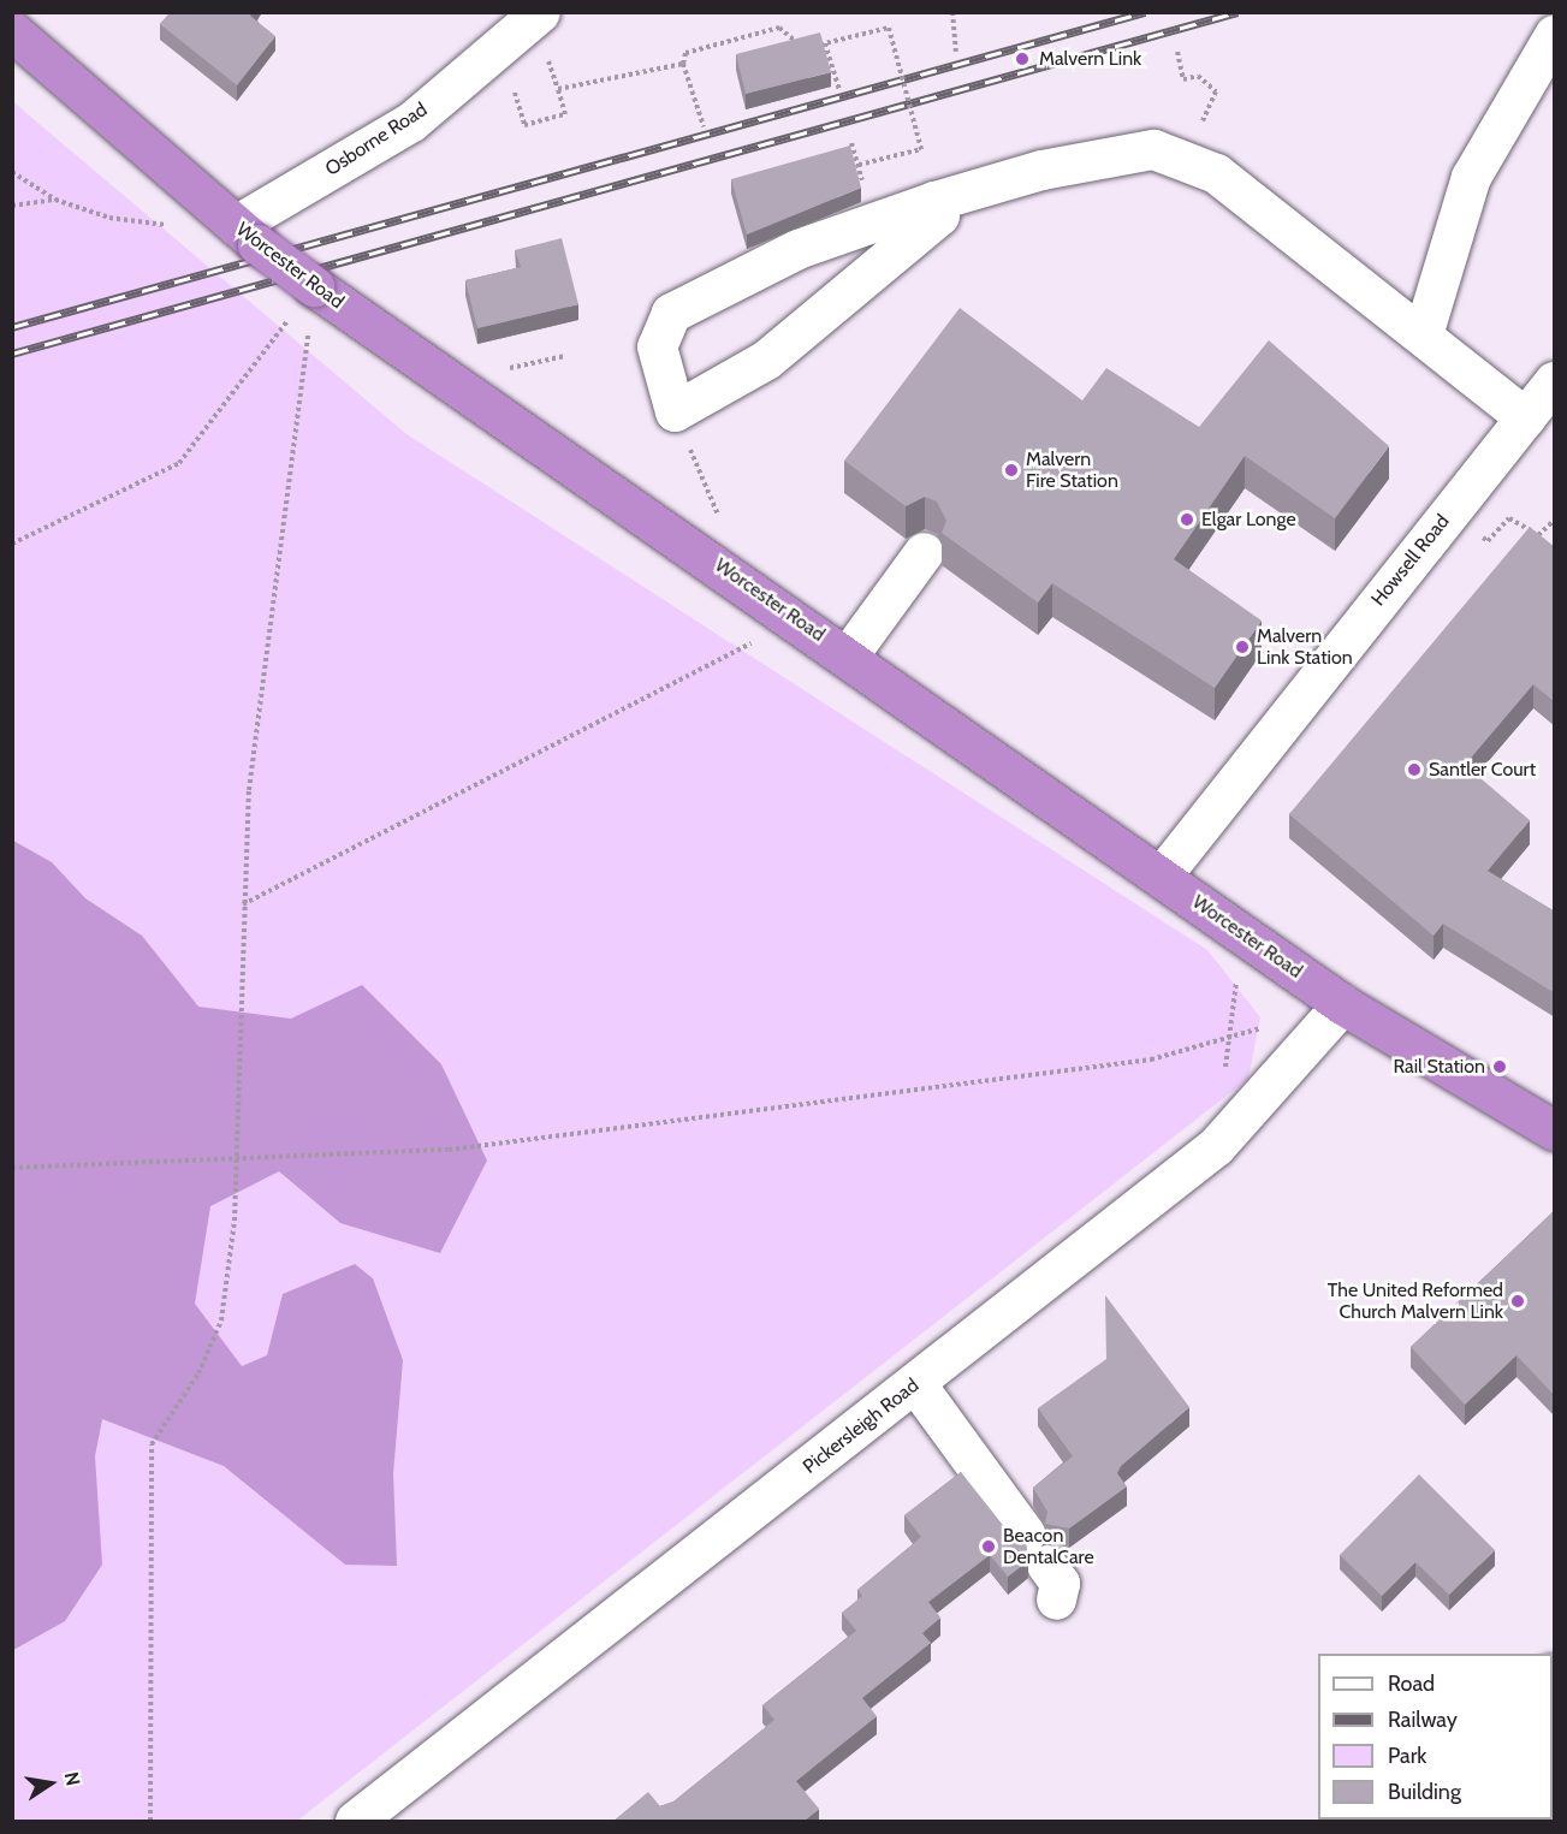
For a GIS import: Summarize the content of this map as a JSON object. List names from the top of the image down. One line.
{"streets":{"highway":["Worcester Road"],"street":["Osborne Road","Howsell Road","Pickersleigh Road"]},"crossings":[["Osborne Road","Worcester Road"],["Worcester Road","Howsell Road"],["Worcester Road","Pickersleigh Road"]],"places":["Malvern Link","Malvern Fire Station","Elgar Longe","Malvern Link Station","Santler Court","Rail Station","The United Reformed Church Malvern Link","Beacon DentalCare"],"legend":["Road","Railway","Park","Building"],"north":"right"}
